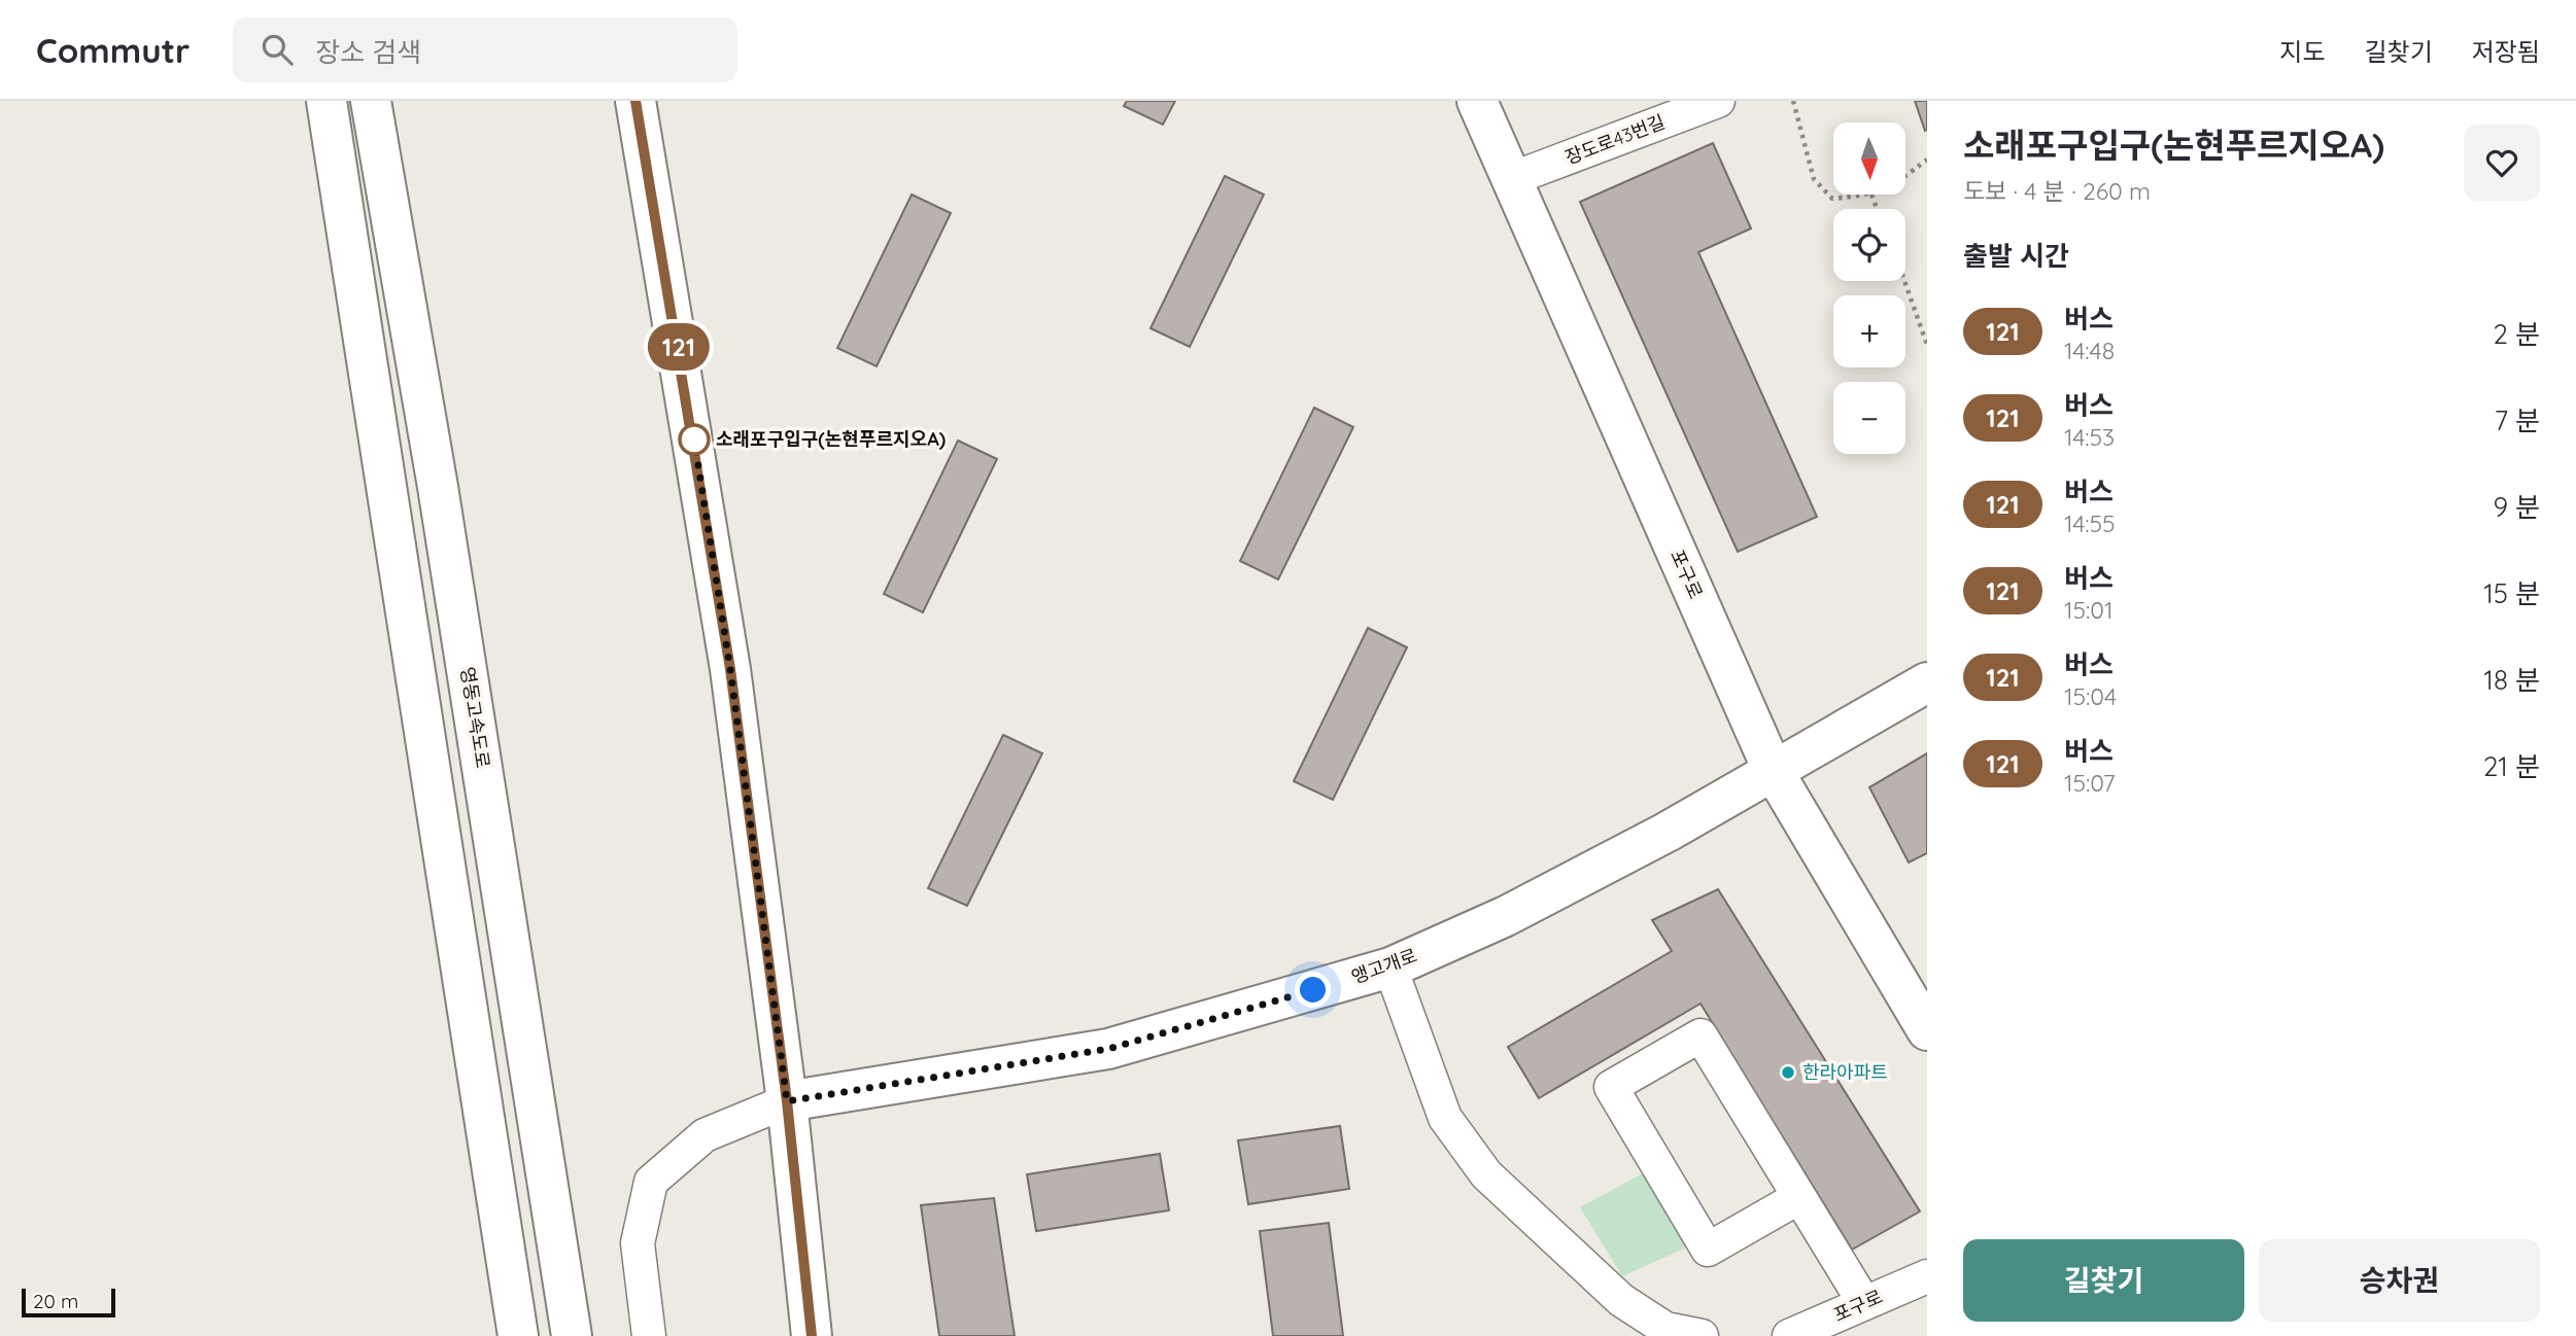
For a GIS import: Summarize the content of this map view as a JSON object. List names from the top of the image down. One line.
{"streets":{"main road":["포구로","영동고속도로","앵고개로"],"street":["장도로43번길"]},"crossings":[["장도로43번길","포구로"],["포구로","앵고개로"]],"places":["소래포구입구(논현푸르지오A)","한라아파트"],"lines":["bus line 121"],"scale_bar":"20 m","north":"bottom","page":{"header":"Commutr","search":"장소 검색","nav":["지도","길찾기","저장됨"],"on_map":"121","heading":[["소래포구입구(논현푸르지오A)","도보 · 4 분 · 260 m"],"출발 시간"],"map_buttons":["+","−"],"list":[{"mark":"121","name":"버스","note":"14:48","value":"2 분"},{"mark":"121","name":"버스","note":"14:53","value":"7 분"},{"mark":"121","name":"버스","note":"14:55","value":"9 분"},{"mark":"121","name":"버스","note":"15:01","value":"15 분"},{"mark":"121","name":"버스","note":"15:04","value":"18 분"},{"mark":"121","name":"버스","note":"15:07","value":"21 분"}],"buttons":["길찾기","승차권"],"scale":"20 m"}}
